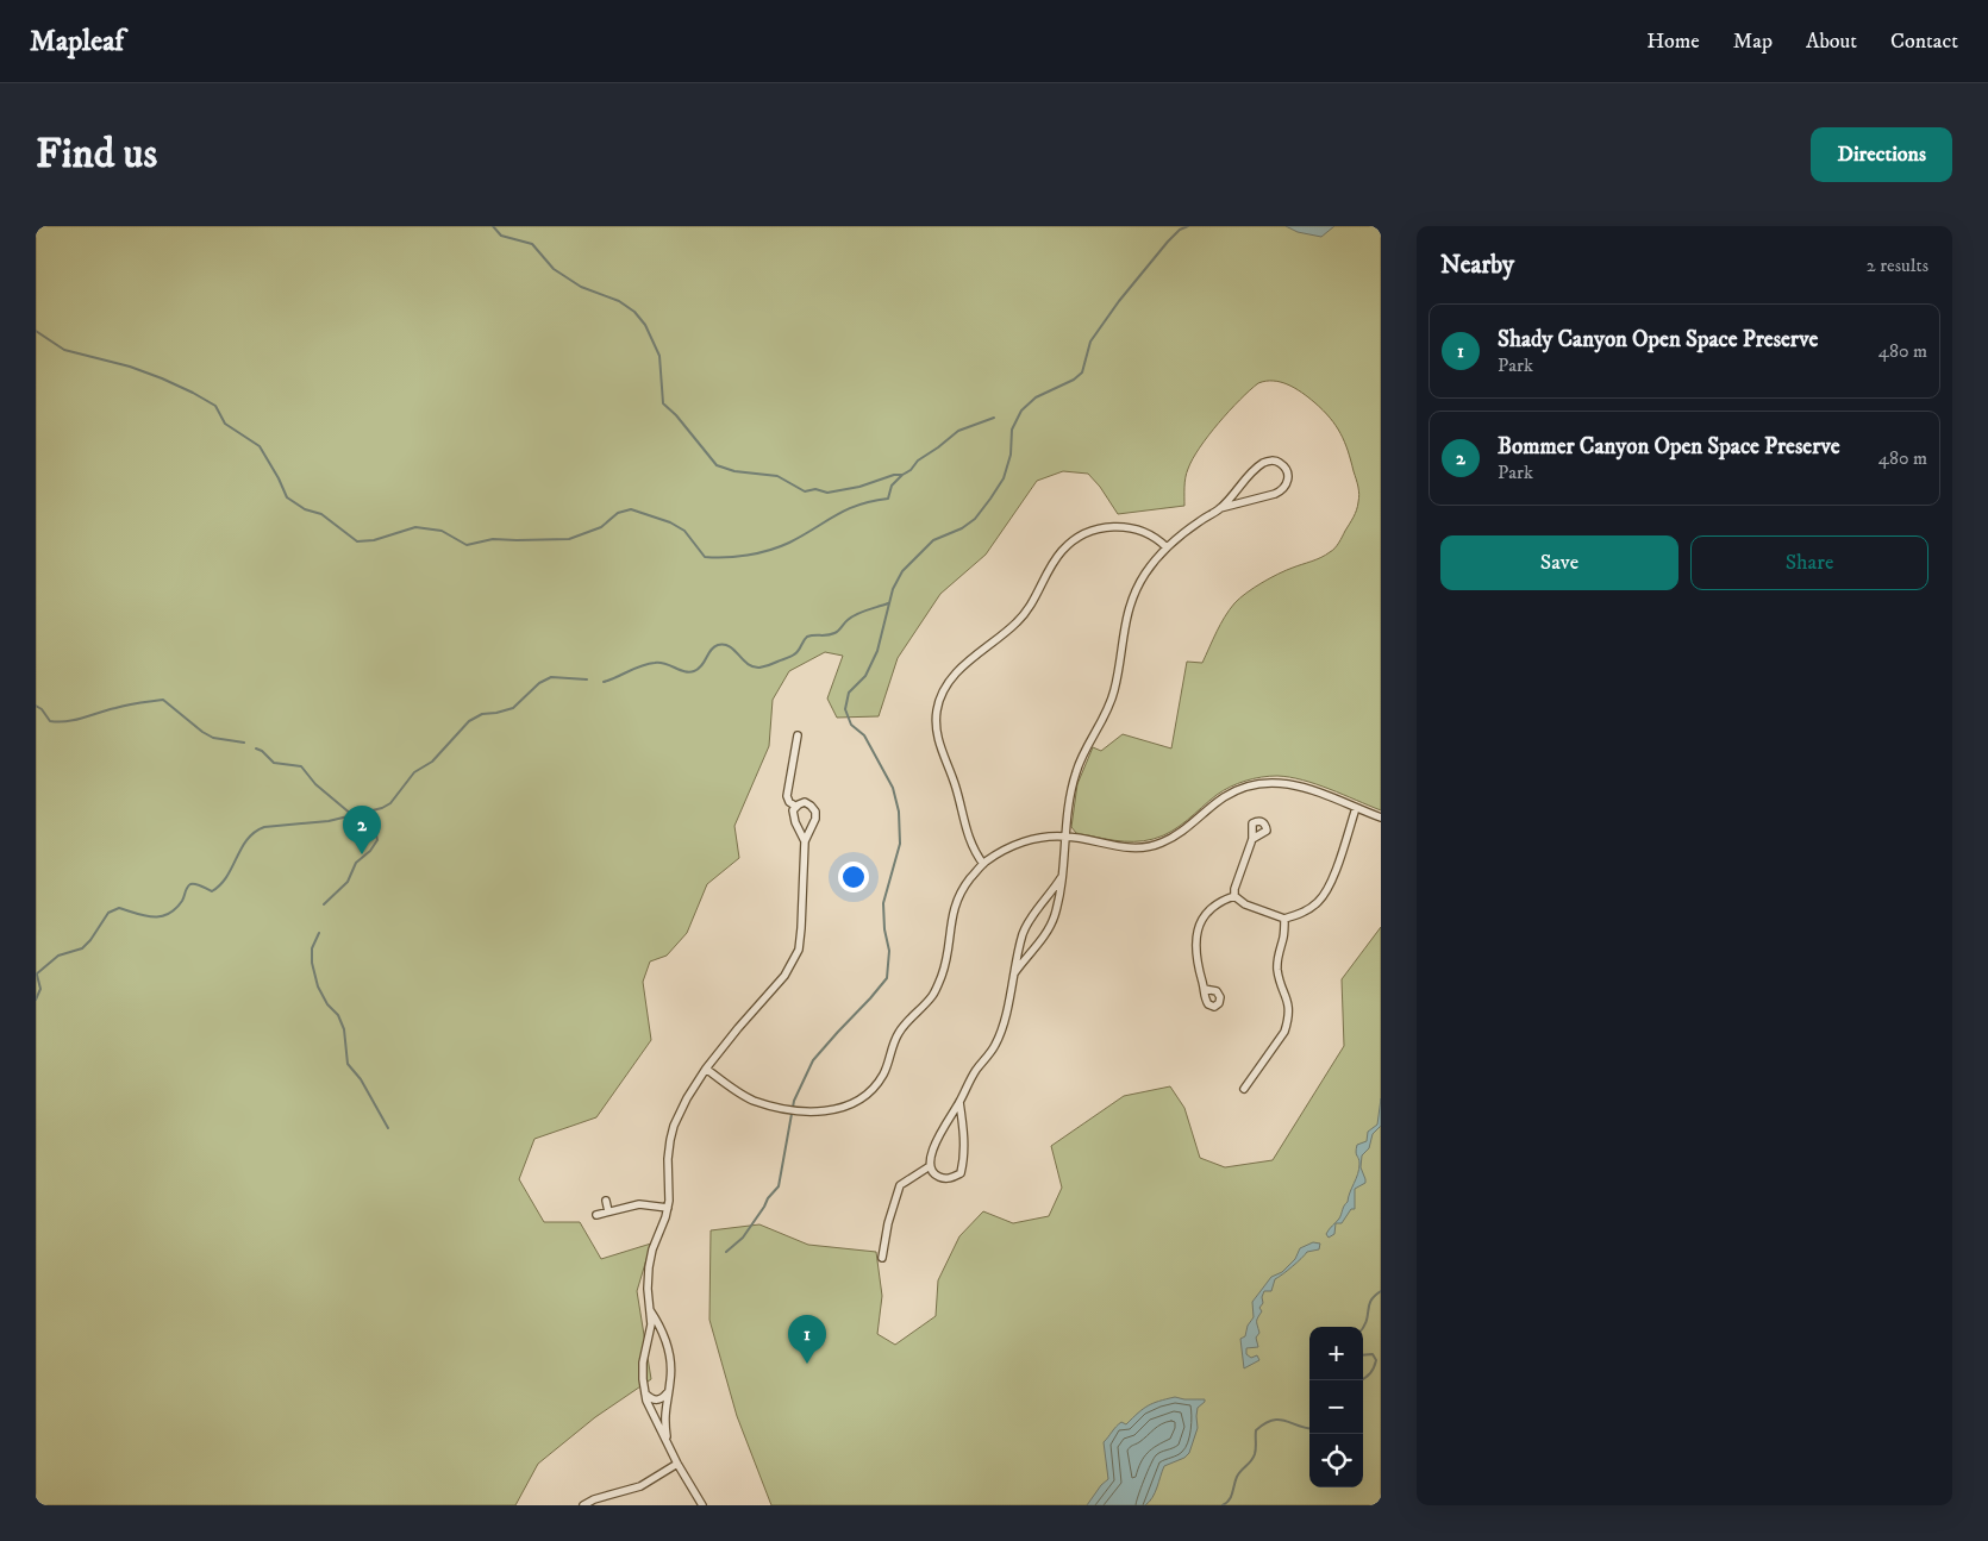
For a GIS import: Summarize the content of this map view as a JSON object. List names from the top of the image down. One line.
{"page":{"header":"Mapleaf","nav":["Home","Map","About","Contact"],"buttons":["Directions",["Save","Share"]],"title":"Find us","heading":["Nearby","2 results"],"list":[{"mark":"1","name":"Shady Canyon Open Space Preserve","note":"Park","value":"480 m"},{"mark":"2","name":"Bommer Canyon Open Space Preserve","note":"Park","value":"480 m"}],"pins":["2","1"],"map_buttons":["+","−"]}}
